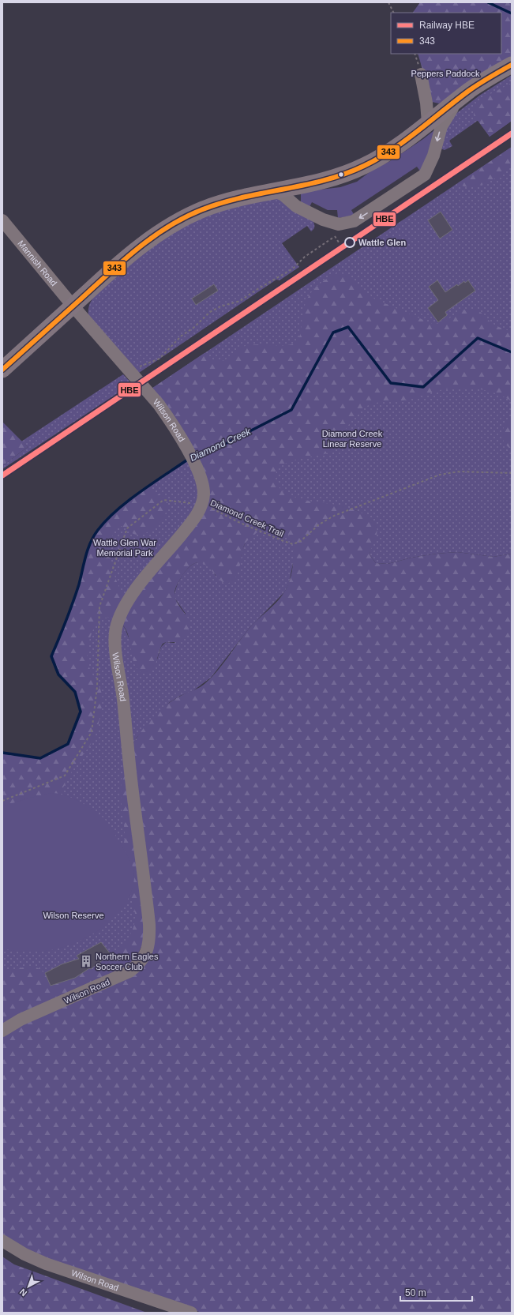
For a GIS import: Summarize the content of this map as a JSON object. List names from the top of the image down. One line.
{"streets":{"street":["Mannish Road","Wilson Road"],"path":["Diamond Creek Trail"]},"crossings":[["Mannish Road","Wilson Road"],["Wilson Road","Diamond Creek Trail"]],"water":["Diamond Creek"],"parks":["Peppers Paddock","Diamond Creek Linear Reserve","Wattle Glen War Memorial Park","Wilson Reserve"],"places":{"other":["Wattle Glen"],"building":["Northern Eagles Soccer Club"]},"lines":["transit line 343","rail line HBE"],"legend":["Railway HBE","343"],"scale_bar":"50 m","north":"bottom left"}
